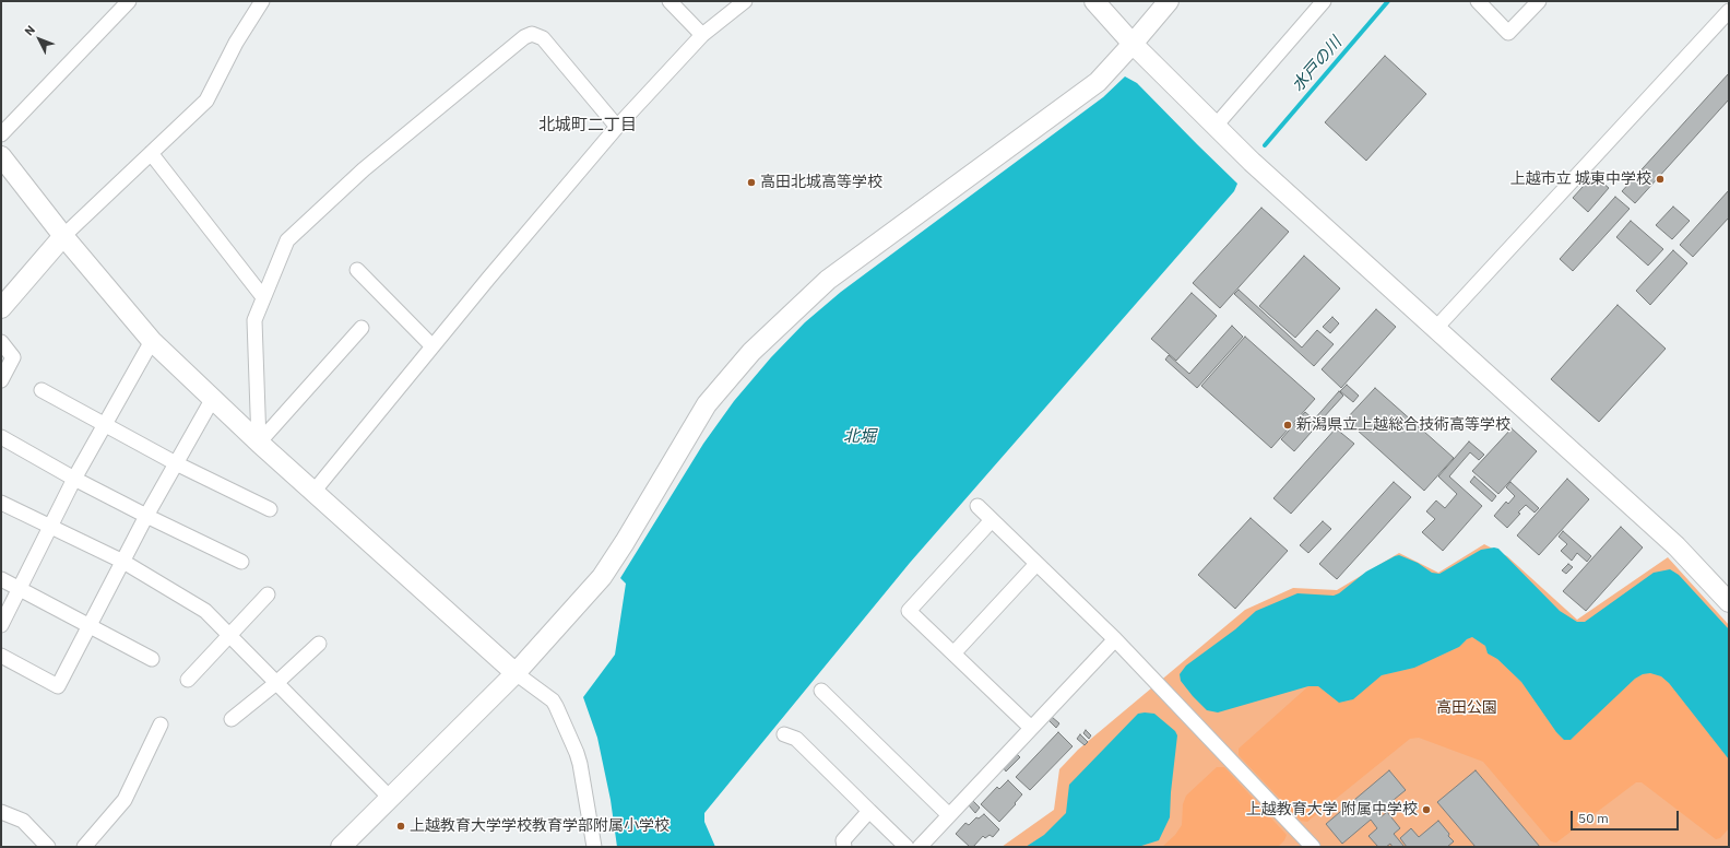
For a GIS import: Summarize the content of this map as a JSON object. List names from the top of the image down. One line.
{"districts":["北城町二丁目"],"water":["水戸の川","北堀"],"parks":["高田公園"],"places":["上越市立 城東中学校","高田北城高等学校","新潟県立上越総合技術高等学校","上越教育大学 附属中学校","上越教育大学学校教育学部附属小学校"],"scale_bar":"50 m","north":"top left"}
